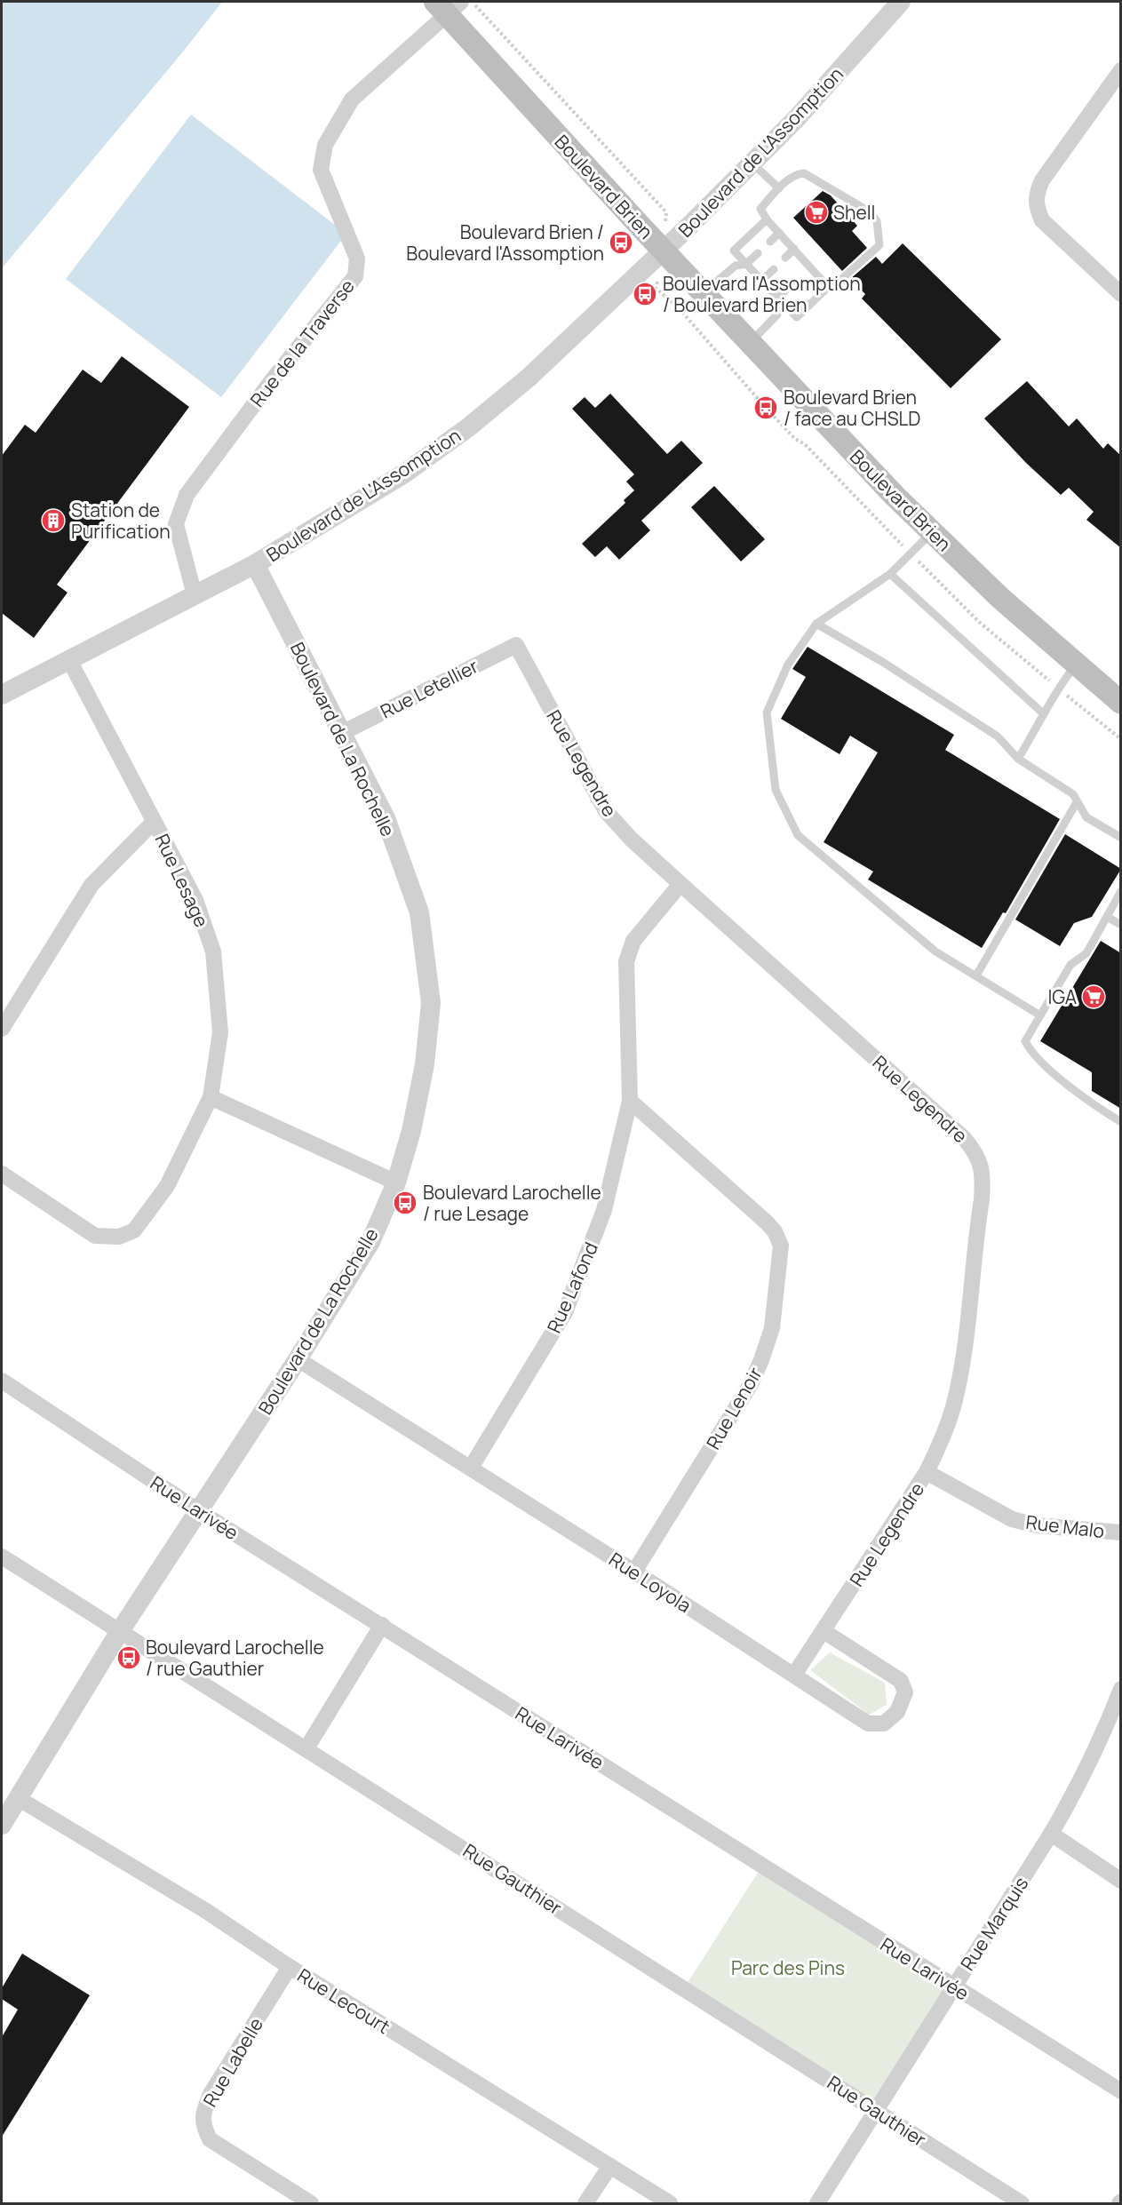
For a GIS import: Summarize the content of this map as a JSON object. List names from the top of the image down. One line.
{"streets":{"main road":["Boulevard Brien"],"street":["Boulevard de L'Assomption","Rue de la Traverse","Rue Letellier","Boulevard de La Rochelle","Rue Legendre","Rue Lesage","Rue Lafond","Rue Lenoir","Rue Larivée","Rue Malo","Rue Loyola","Rue Gauthier","Rue Marquis","Rue Lecourt","Rue Labelle"]},"crossings":[["Boulevard de L'Assomption","Boulevard Brien"],["Boulevard de L'Assomption","Rue de la Traverse"],["Boulevard de L'Assomption","Boulevard de La Rochelle"],["Boulevard de L'Assomption","Rue Lesage"],["Boulevard Brien","Rue de la Traverse"],["Rue Letellier","Boulevard de La Rochelle"],["Rue Letellier","Rue Legendre"],["Boulevard de La Rochelle","Rue Larivée"],["Boulevard de La Rochelle","Rue Loyola"],["Boulevard de La Rochelle","Rue Gauthier"],["Boulevard de La Rochelle","Rue Lecourt"],["Rue Legendre","Rue Lafond"],["Rue Legendre","Rue Malo"],["Rue Legendre","Rue Loyola"],["Rue Lafond","Rue Lenoir"],["Rue Lafond","Rue Loyola"],["Rue Lenoir","Rue Loyola"],["Rue Larivée","Rue Marquis"],["Rue Gauthier","Rue Marquis"],["Rue Lecourt","Rue Labelle"]],"parks":["Parc des Pins"],"places":{"supermarket":["Shell","IGA"],"bus stop":["Boulevard Brien / Boulevard l'Assomption","Boulevard l'Assomption / Boulevard Brien","Boulevard Brien / face au CHSLD","Boulevard Larochelle / rue Lesage","Boulevard Larochelle / rue Gauthier"],"building":["Station de Purification"]}}
